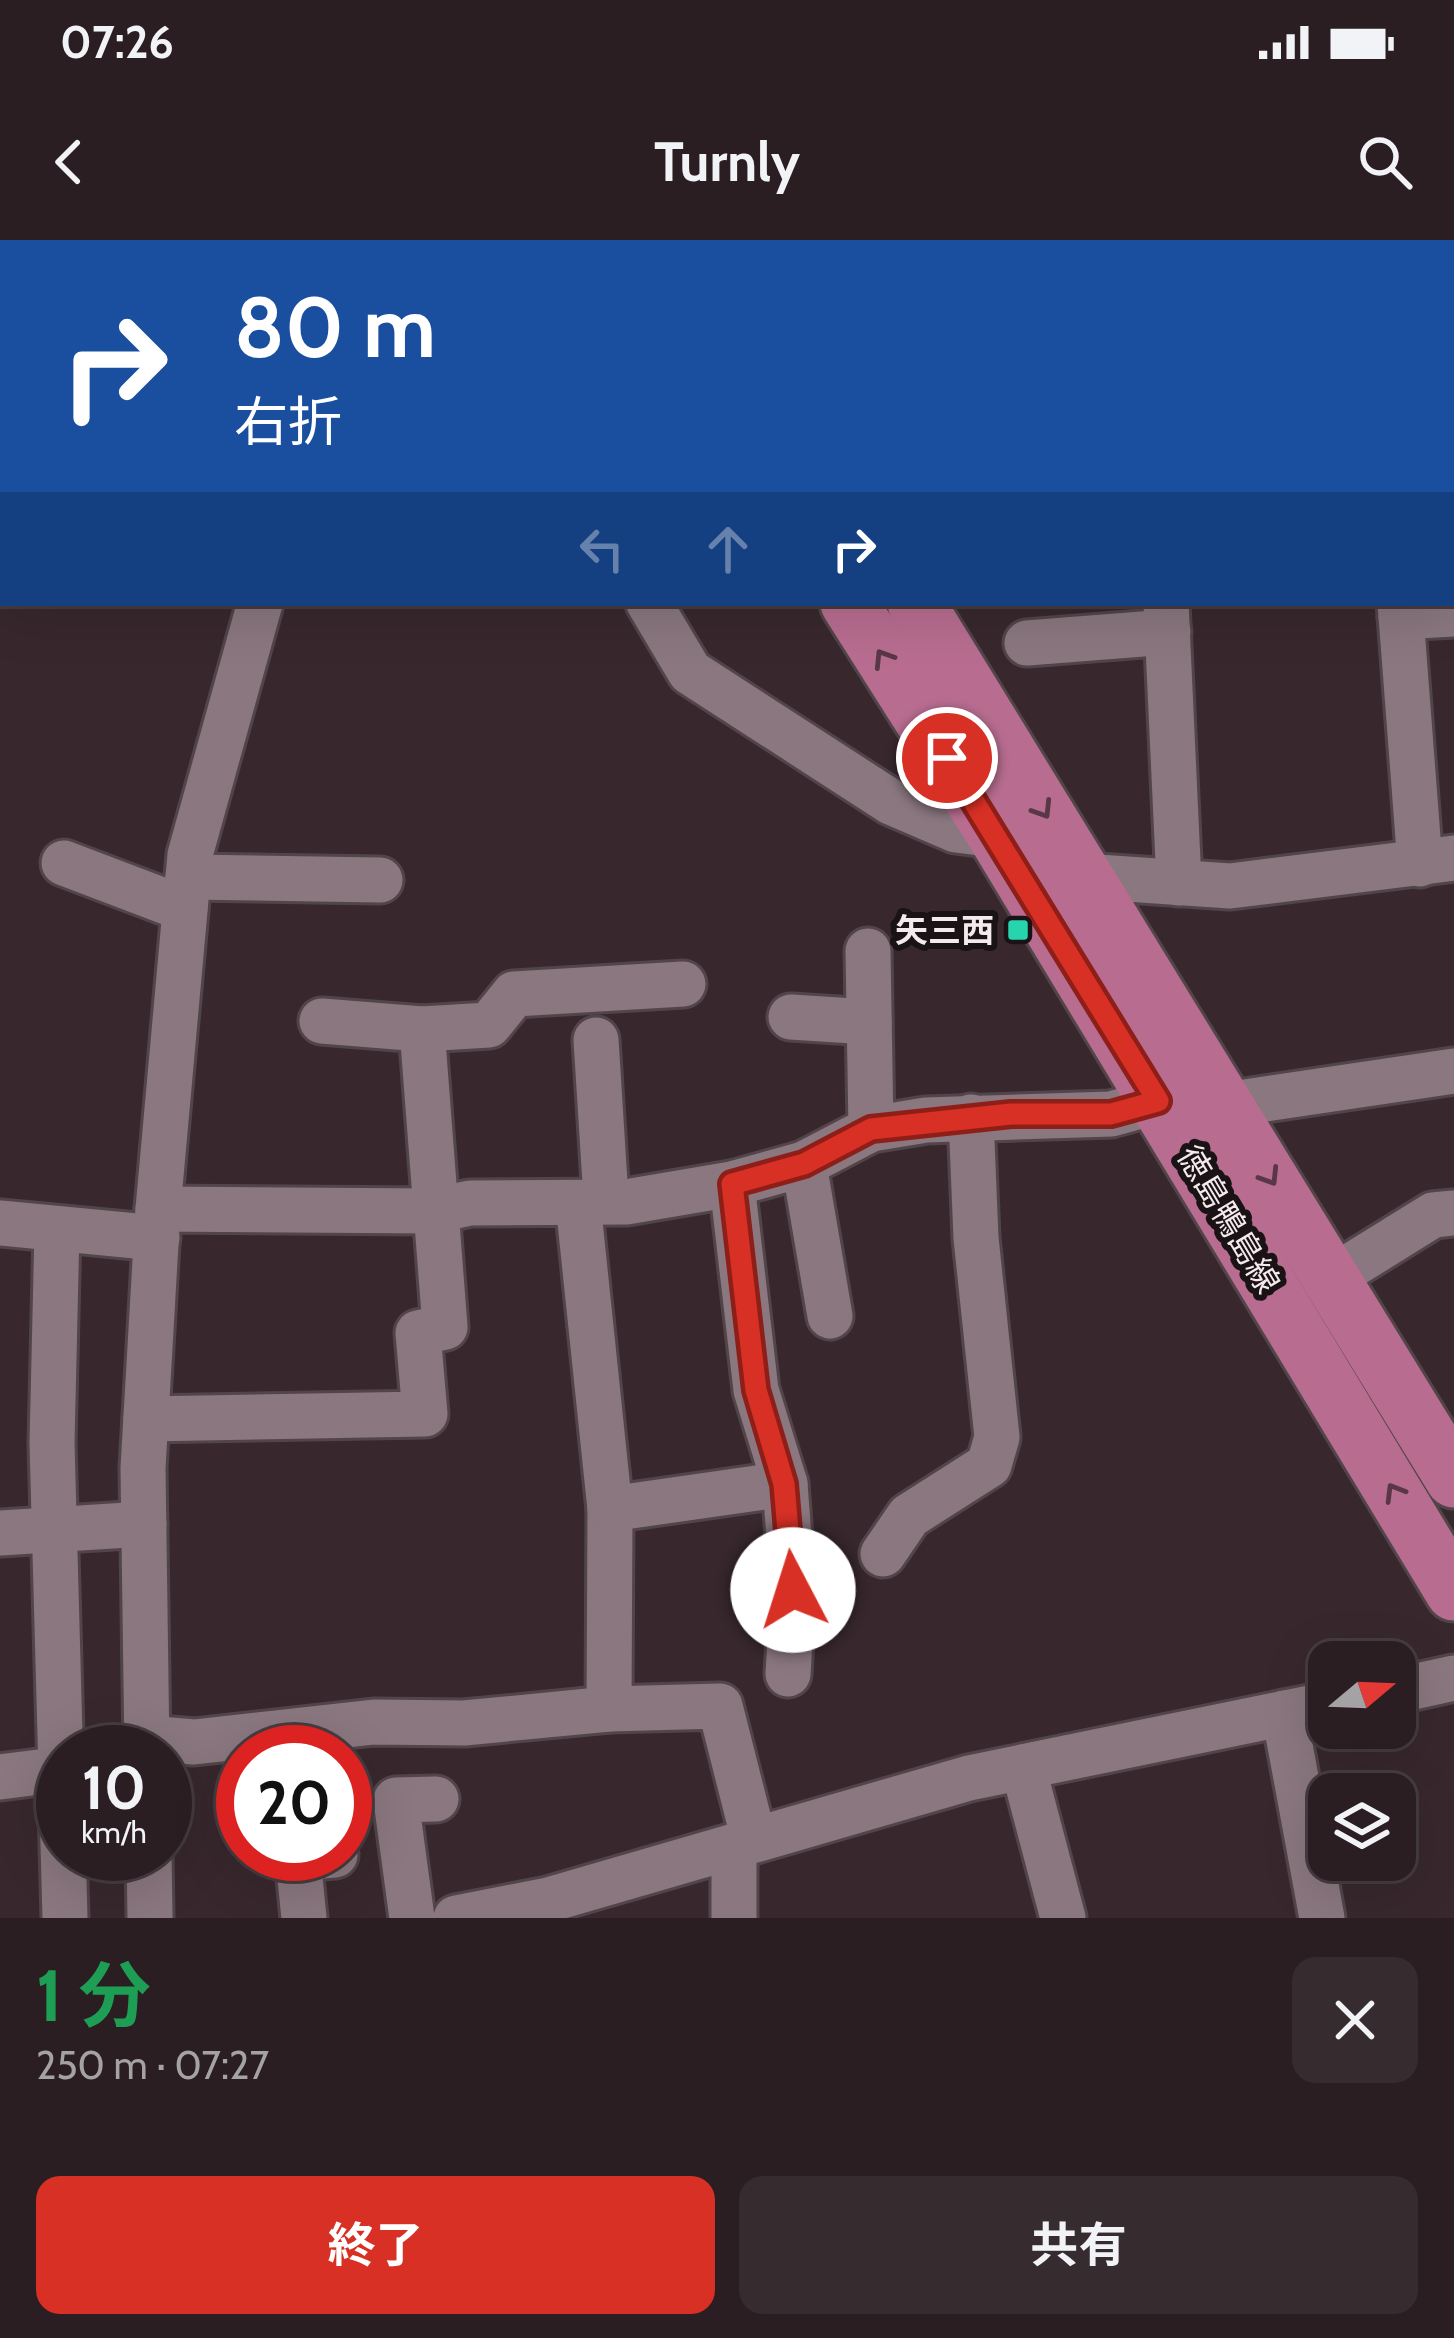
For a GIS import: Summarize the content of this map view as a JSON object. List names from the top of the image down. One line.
{"streets":{"main road":["徳島鴨島線"]},"places":{"transit":["矢三西"]},"north":"right","page":{"status":"07:26","header":"Turnly","turn":["80 m","右折"],"speed":"10 km/h","limit":"20","heading":["1 分","250 m · 07:27"],"buttons":["終了","共有"]}}
